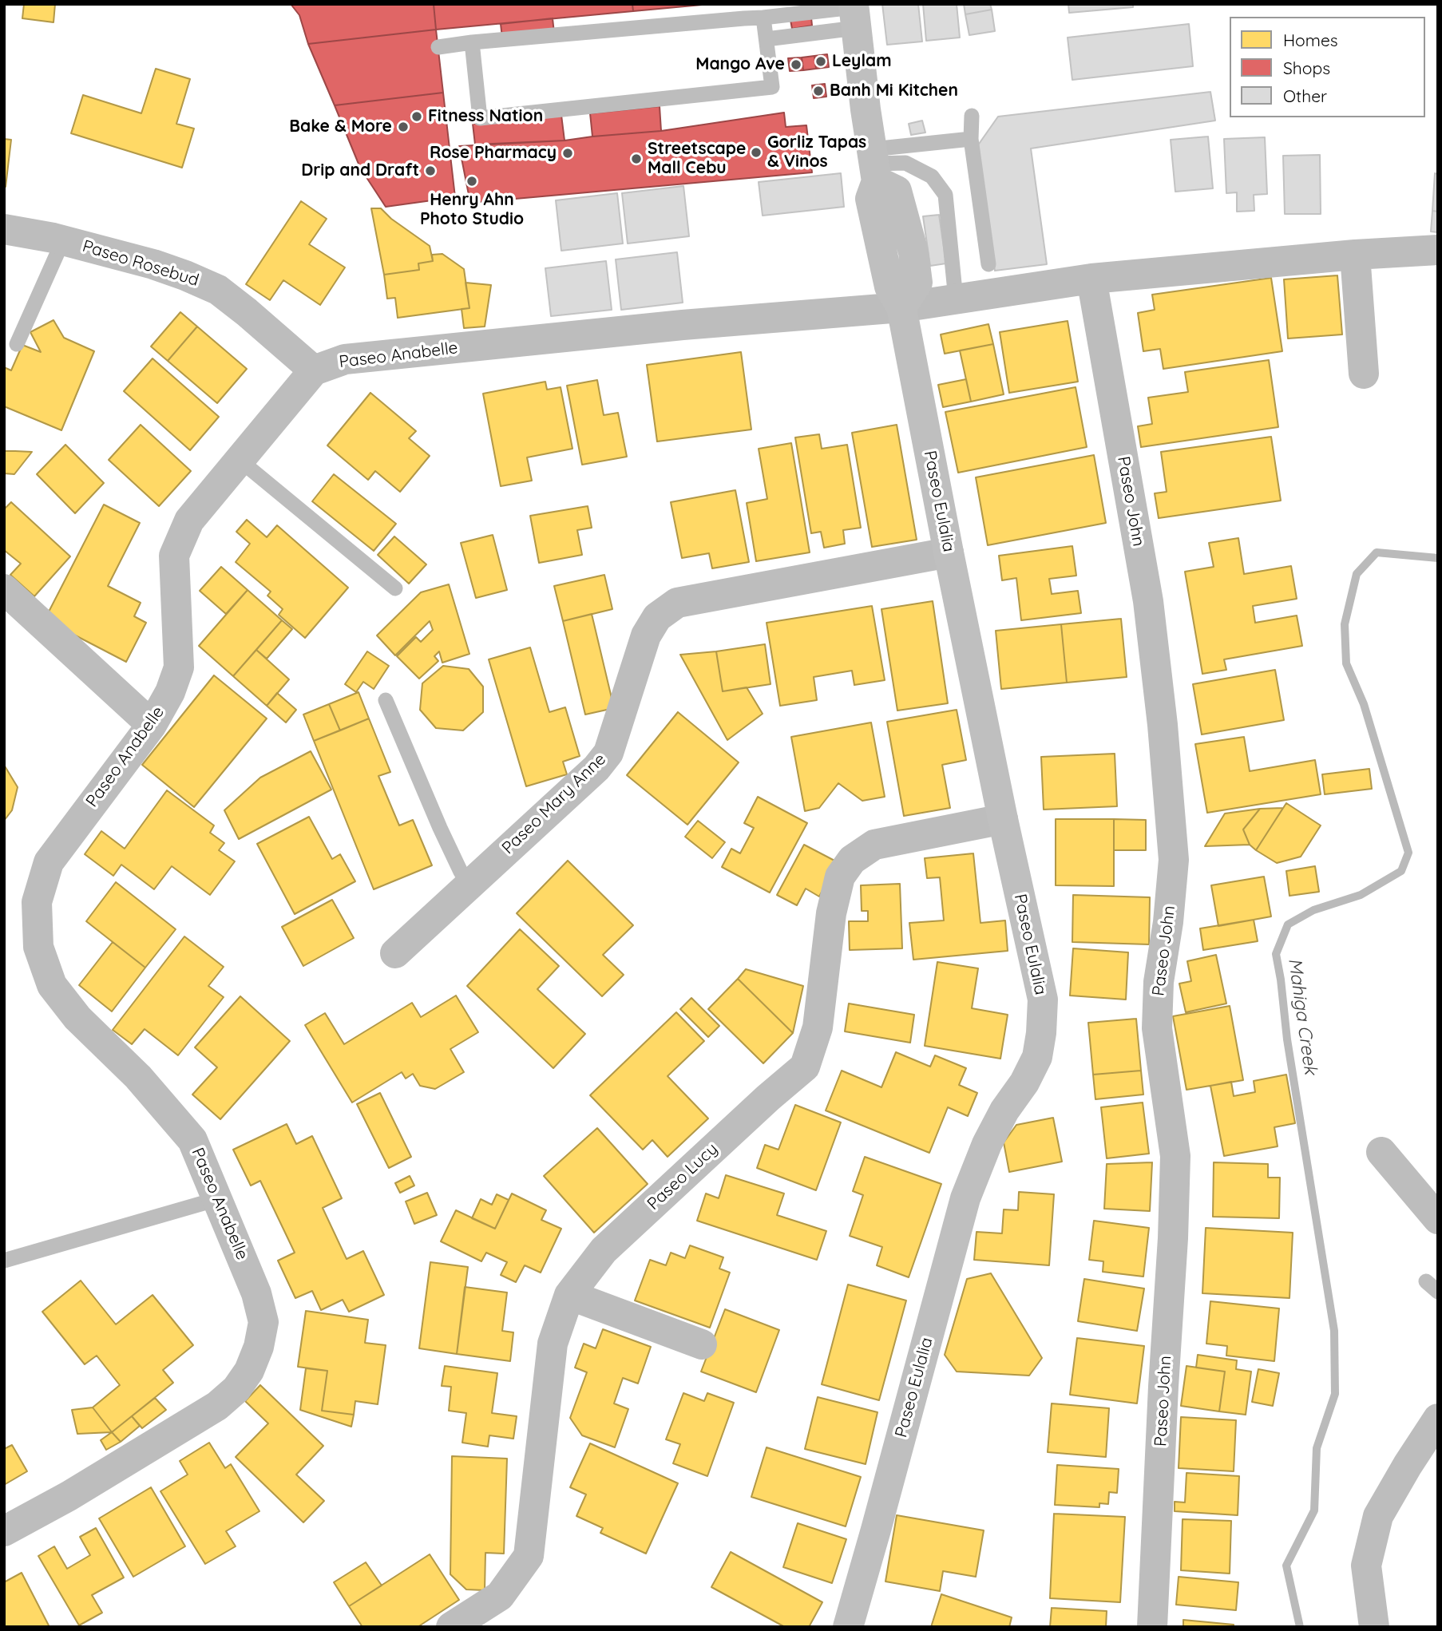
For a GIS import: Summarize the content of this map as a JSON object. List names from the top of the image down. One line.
{"streets":{"street":["Paseo Rosebud","Paseo Anabelle","Paseo Eulalia","Paseo John","Paseo Mary Anne","Paseo Lucy"]},"crossings":[["Paseo Rosebud","Paseo Anabelle"],["Paseo Anabelle","Paseo Eulalia"],["Paseo Anabelle","Paseo John"],["Paseo Eulalia","Paseo Mary Anne"],["Paseo Eulalia","Paseo Lucy"]],"water":["Mahiga Creek"],"places":["Leylam","Mango Ave","Banh Mi Kitchen","Fitness Nation","Bake & More","Gorliz Tapas & Vinos","Rose Pharmacy","Streetscape Mall Cebu","Drip and Draft","Henry Ahn Photo Studio"],"legend":["Homes","Shops","Other"]}
